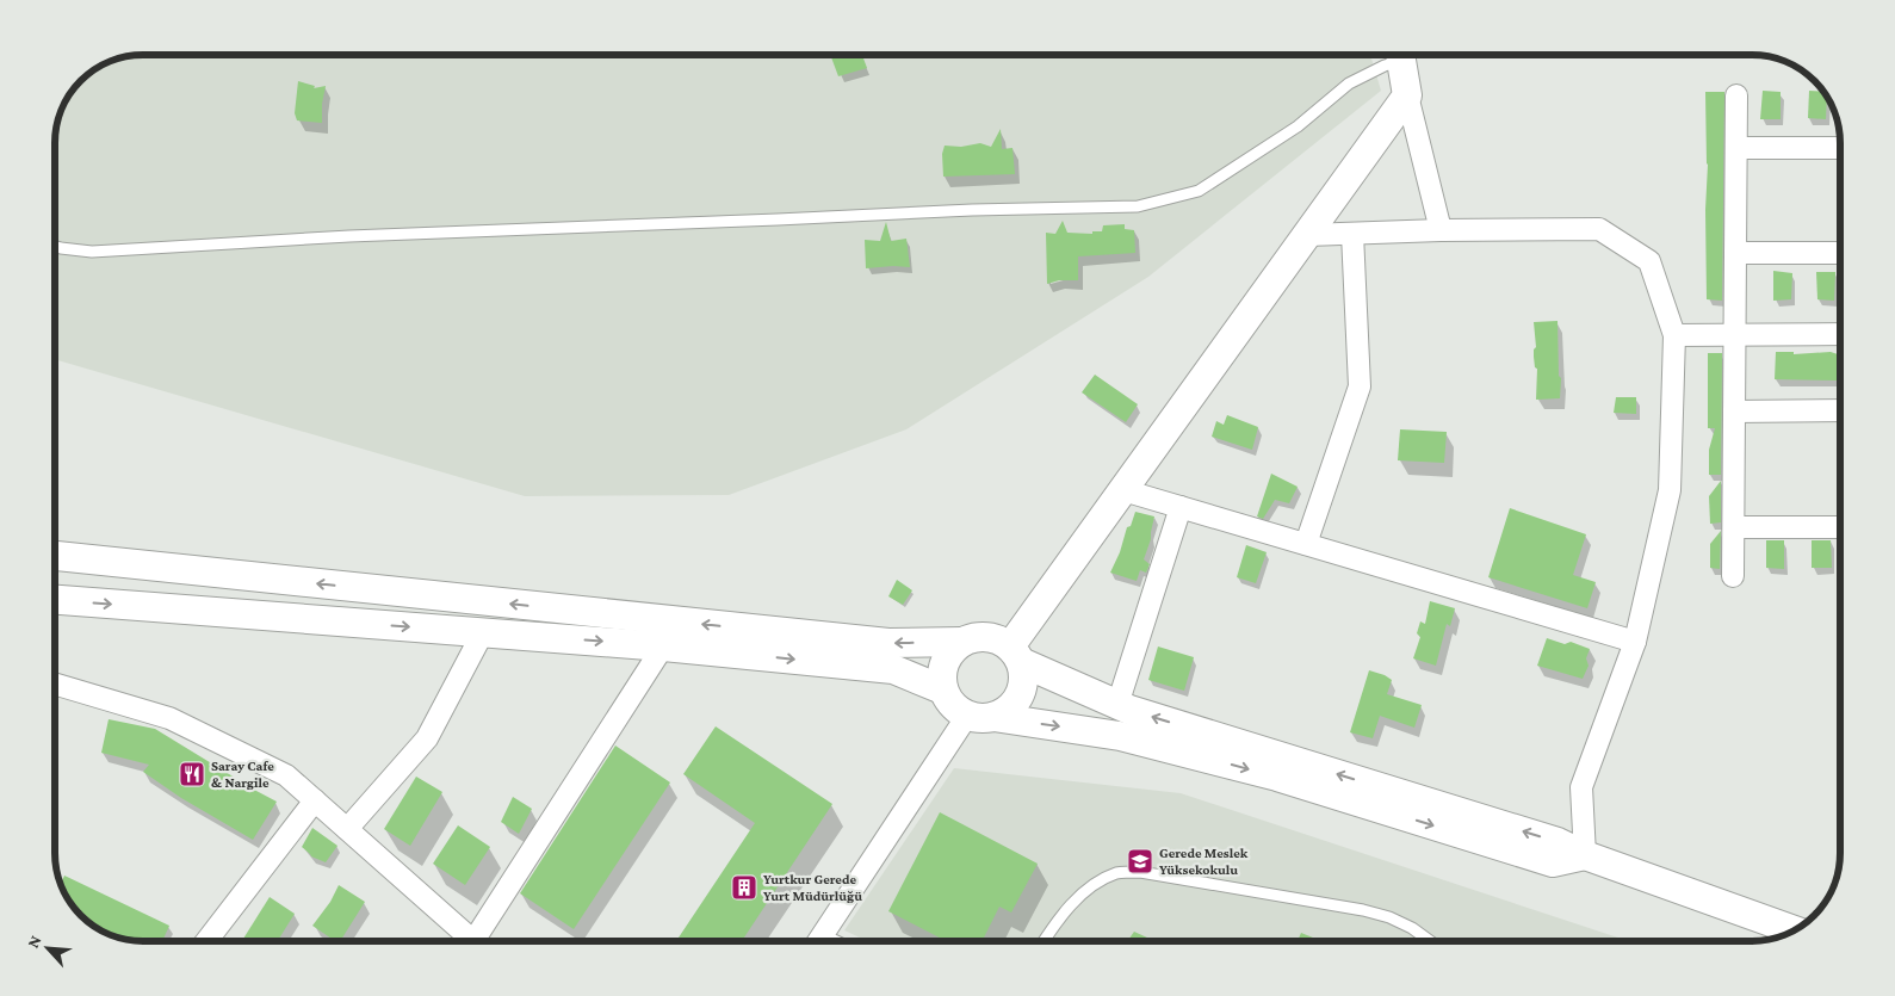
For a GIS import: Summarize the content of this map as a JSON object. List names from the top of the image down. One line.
{"places":{"restaurant":["Saray Cafe & Nargile"],"school or university":["Gerede Meslek Yüksekokulu"],"building":["Yurtkur Gerede Yurt Müdürlüğü"]},"north":"top left"}
